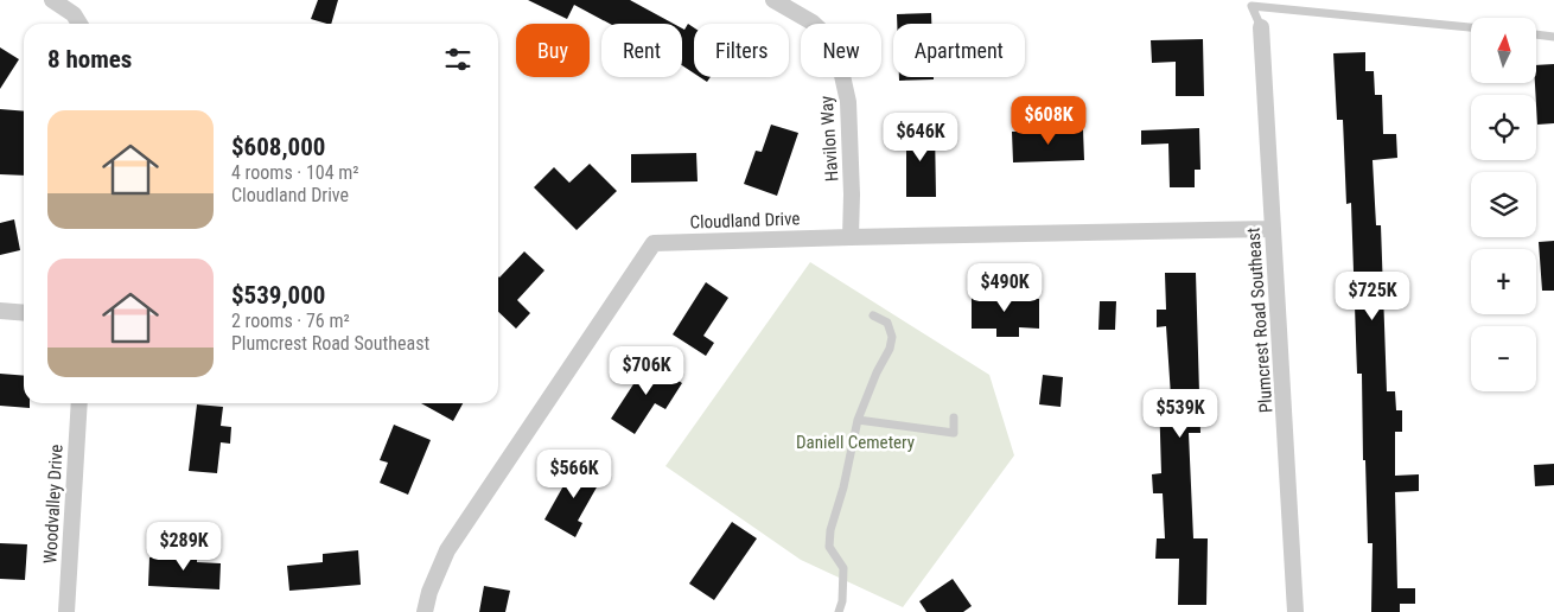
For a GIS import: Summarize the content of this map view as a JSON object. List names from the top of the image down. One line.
{"streets":{"street":["Havilon Way","Cloudland Drive","Plumcrest Road Southeast","Woodvalley Drive"]},"crossings":[["Havilon Way","Cloudland Drive"],["Cloudland Drive","Plumcrest Road Southeast"]],"parks":["Daniell Cemetery"],"north":"top","page":{"map_buttons":["+","−"],"chip":["Buy","Rent","Filters","New","Apartment"],"heading":"8 homes","list":[{"name":"$608,000","note":"4 rooms · 104 m² · Cloudland Drive"},{"name":"$539,000","note":"2 rooms · 76 m² · Plumcrest Road Southeast"}],"price":["$608K","$646K","$490K","$725K","$706K","$539K","$566K","$289K"]}}
